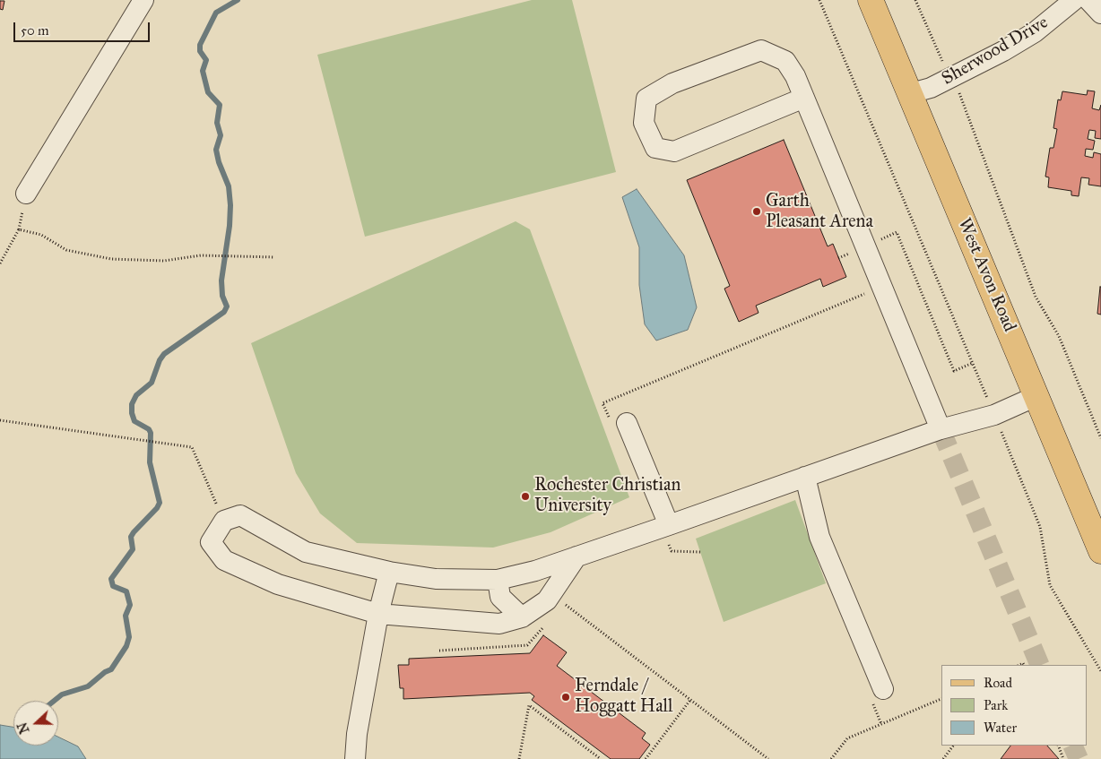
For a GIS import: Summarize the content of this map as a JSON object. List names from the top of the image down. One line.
{"streets":{"main road":["West Avon Road"],"street":["Sherwood Drive"]},"crossings":[["Sherwood Drive","West Avon Road"]],"places":["Garth Pleasant Arena","Rochester Christian University","Ferndale / Hoggatt Hall"],"legend":["Road","Park","Water"],"scale_bar":"50 m","north":"left"}
